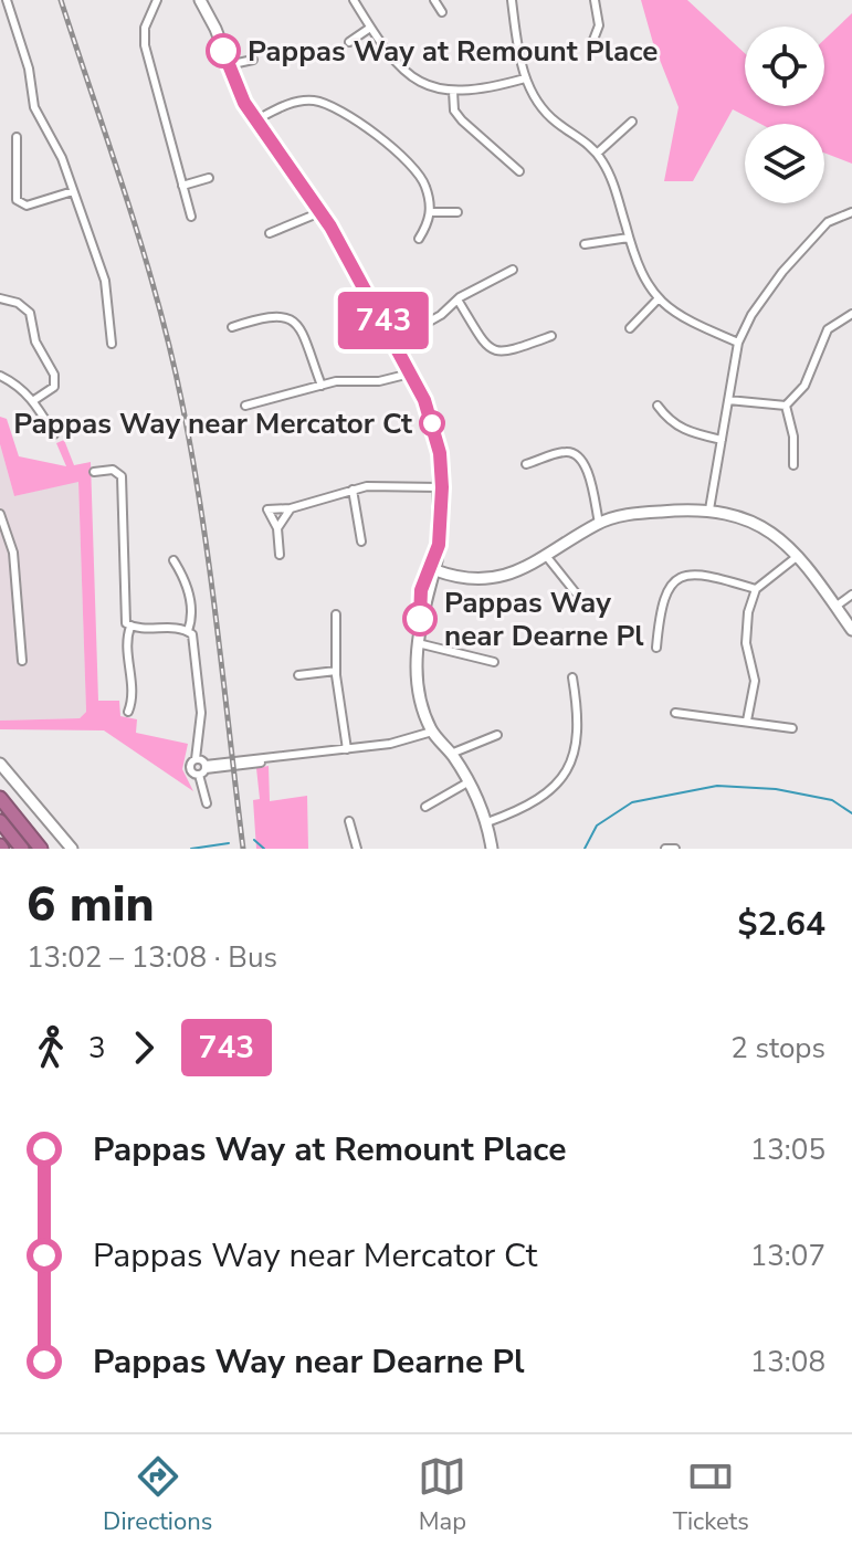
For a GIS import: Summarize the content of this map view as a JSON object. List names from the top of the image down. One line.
{"places":["Pappas Way at Remount Place","Pappas Way near Mercator Ct","Pappas Way near Dearne Pl"],"lines":["bus line 743"],"page":{"on_map":"743","heading":["6 min","13:02 – 13:08 · Bus","$2.64"],"legs":["3","743","2 stops"],"list":[{"name":"Pappas Way at Remount Place","value":"13:05"},{"name":"Pappas Way near Mercator Ct","value":"13:07"},{"name":"Pappas Way near Dearne Pl","value":"13:08"}],"tabs":["Directions","Map","Tickets"]}}
